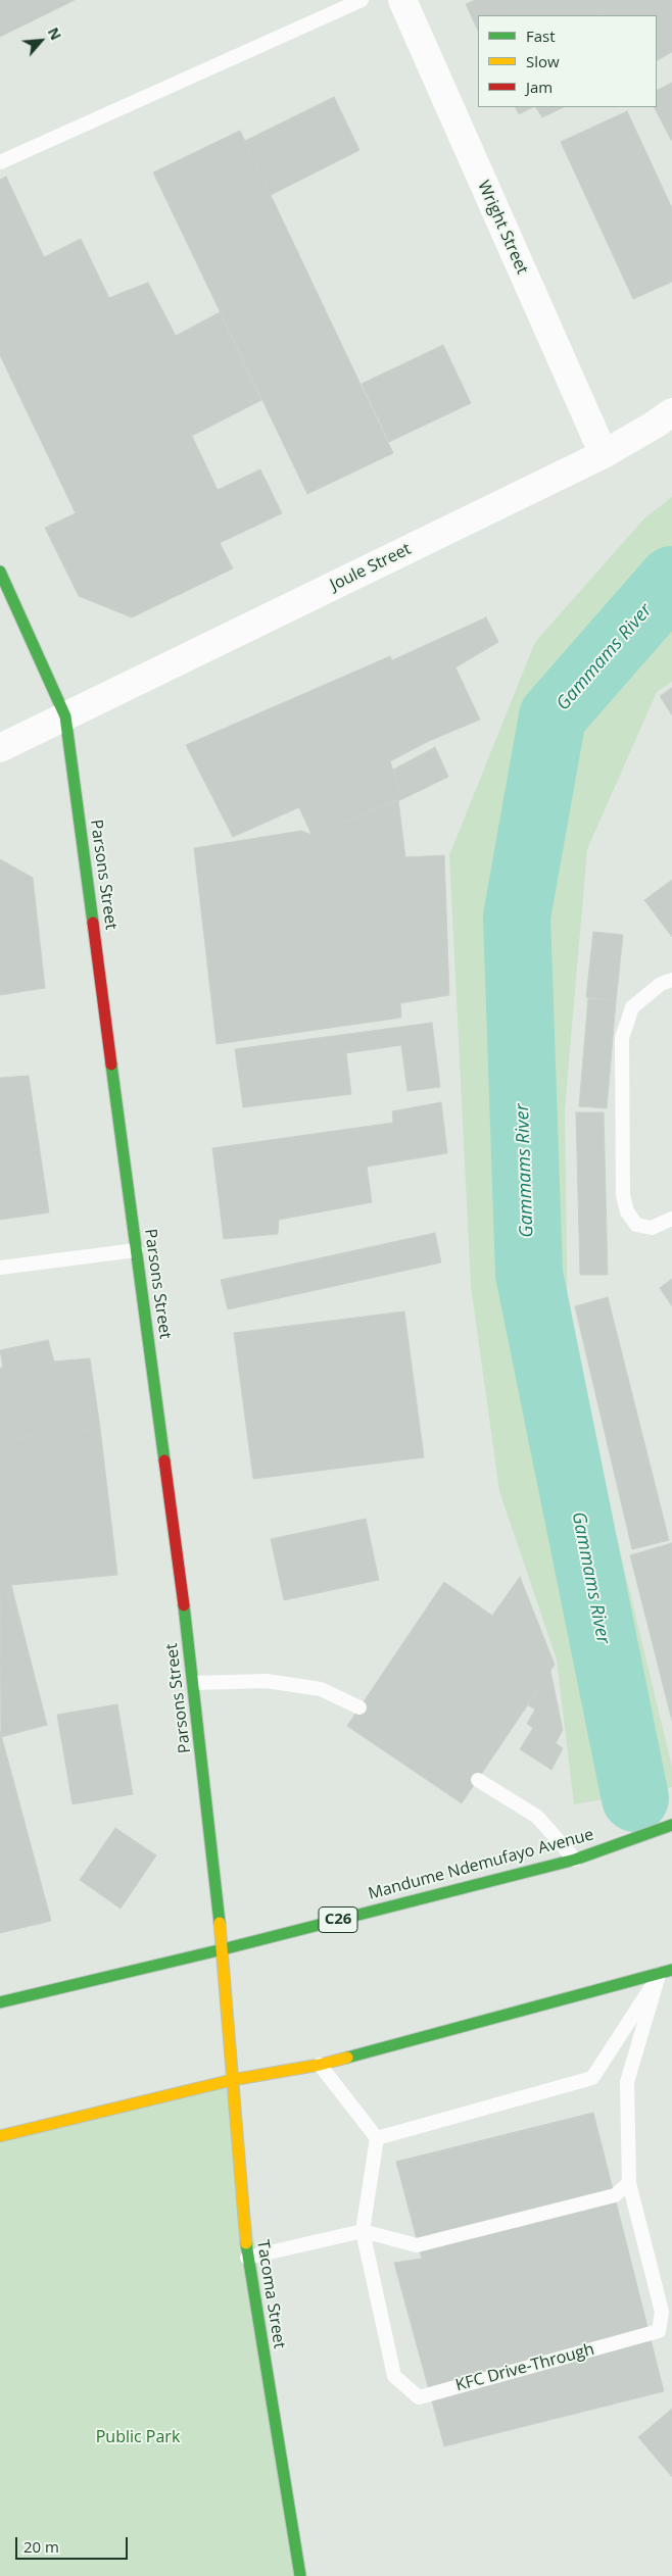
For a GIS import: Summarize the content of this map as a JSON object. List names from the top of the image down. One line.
{"streets":{"street":["Wright Street","Joule Street","Parsons Street","Mandume Ndemufayo Avenue","C26","Tacoma Street"],"lane":["KFC Drive-Through"]},"crossings":[["Wright Street","Joule Street"],["Joule Street","Parsons Street"],["Parsons Street","Mandume Ndemufayo Avenue"],["Parsons Street","Tacoma Street"]],"water":["Gammams River"],"parks":["Public Park"],"legend":["Fast","Slow","Jam"],"scale_bar":"20 m","north":"top right"}
